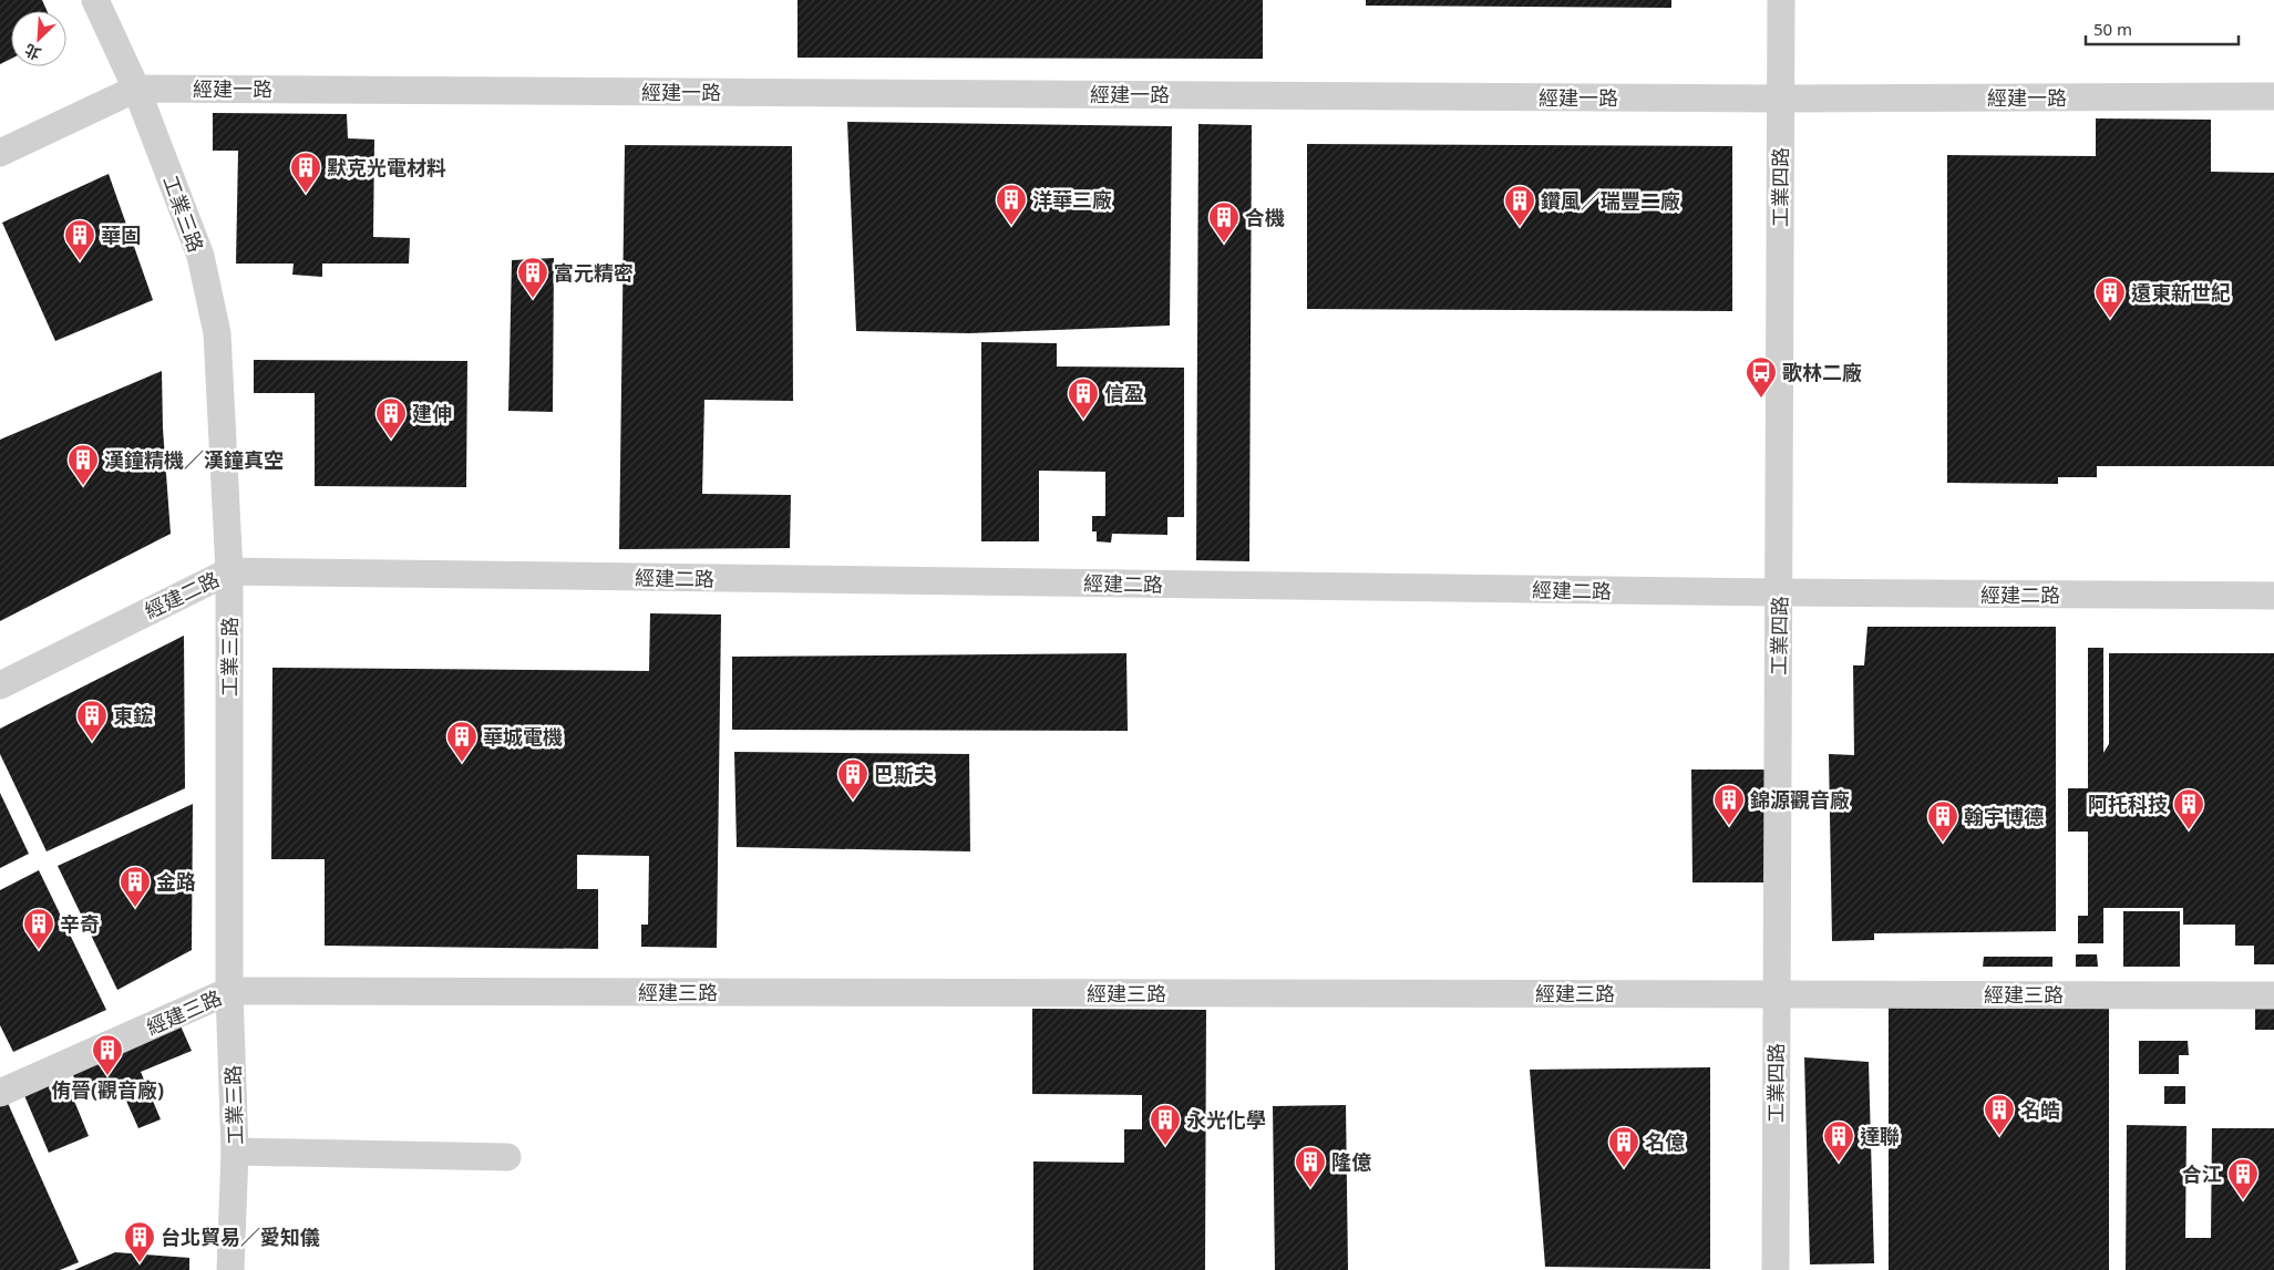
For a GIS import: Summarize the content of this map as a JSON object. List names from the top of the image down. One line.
{"streets":{"street":["經建一路","工業四路","工業三路","經建二路","經建三路"]},"crossings":[["經建一路","工業四路"],["經建一路","工業三路"],["工業四路","經建二路"],["工業四路","經建三路"],["工業三路","經建二路"],["工業三路","經建三路"]],"places":{"building":["默克光電材料","洋華三廠","鑽風／瑞豐二廠","合機","華固","富元精密","遠東新世紀","信盈","建伸","漢鐘精機／漢鐘真空","東鋐","華城電機","巴斯夫","錦源觀音廠","阿托科技","翰宇博德","金路","辛奇","侑晉(觀音廠)","名皓","永光化學","達聯","名億","隆億","合江","台北貿易／愛知儀"],"bus stop":["歌林二廠"]},"scale_bar":"50 m","north":"bottom left"}
